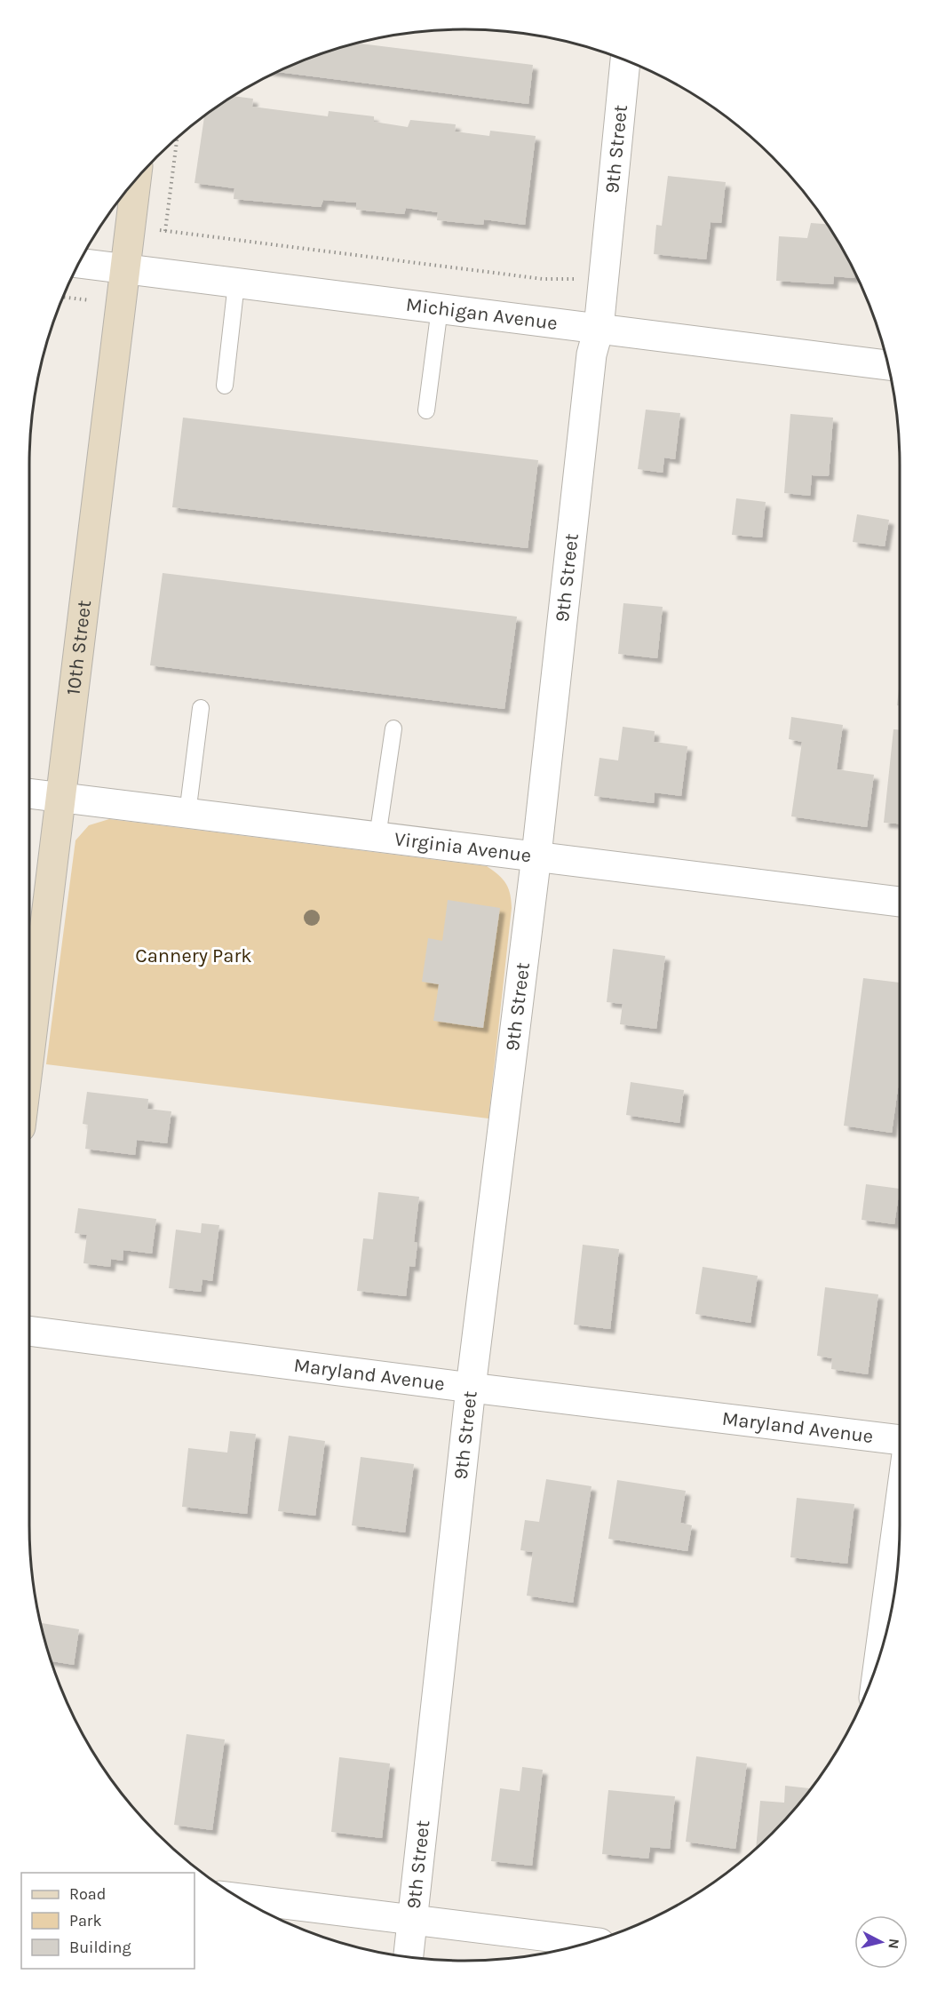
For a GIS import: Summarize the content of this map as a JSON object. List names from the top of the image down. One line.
{"streets":{"street":["9th Street","Michigan Avenue","10th Street","Virginia Avenue","Maryland Avenue"]},"crossings":[["9th Street","Michigan Avenue"],["9th Street","Virginia Avenue"],["9th Street","Maryland Avenue"],["Michigan Avenue","10th Street"],["10th Street","Virginia Avenue"]],"parks":["Cannery Park"],"legend":["Road","Park","Building"],"north":"right"}
